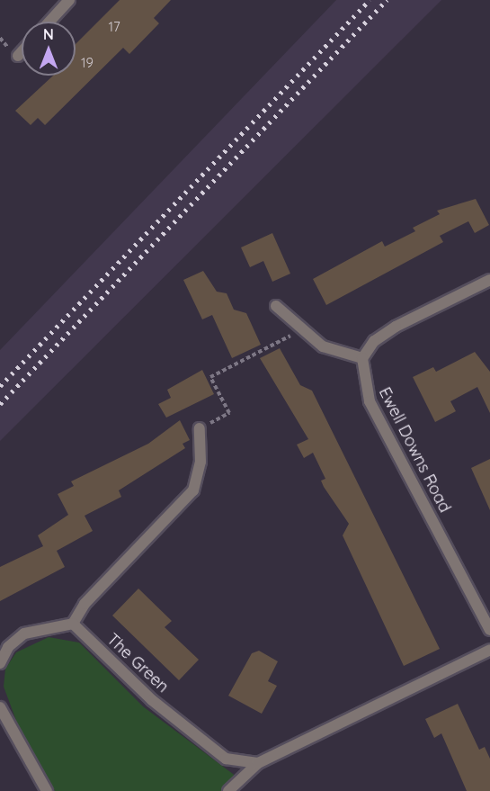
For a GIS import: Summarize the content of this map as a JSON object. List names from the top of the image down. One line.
{"streets":{"street":["Ewell Downs Road","The Green"]},"house_numbers":["17","19"],"north":"top"}
